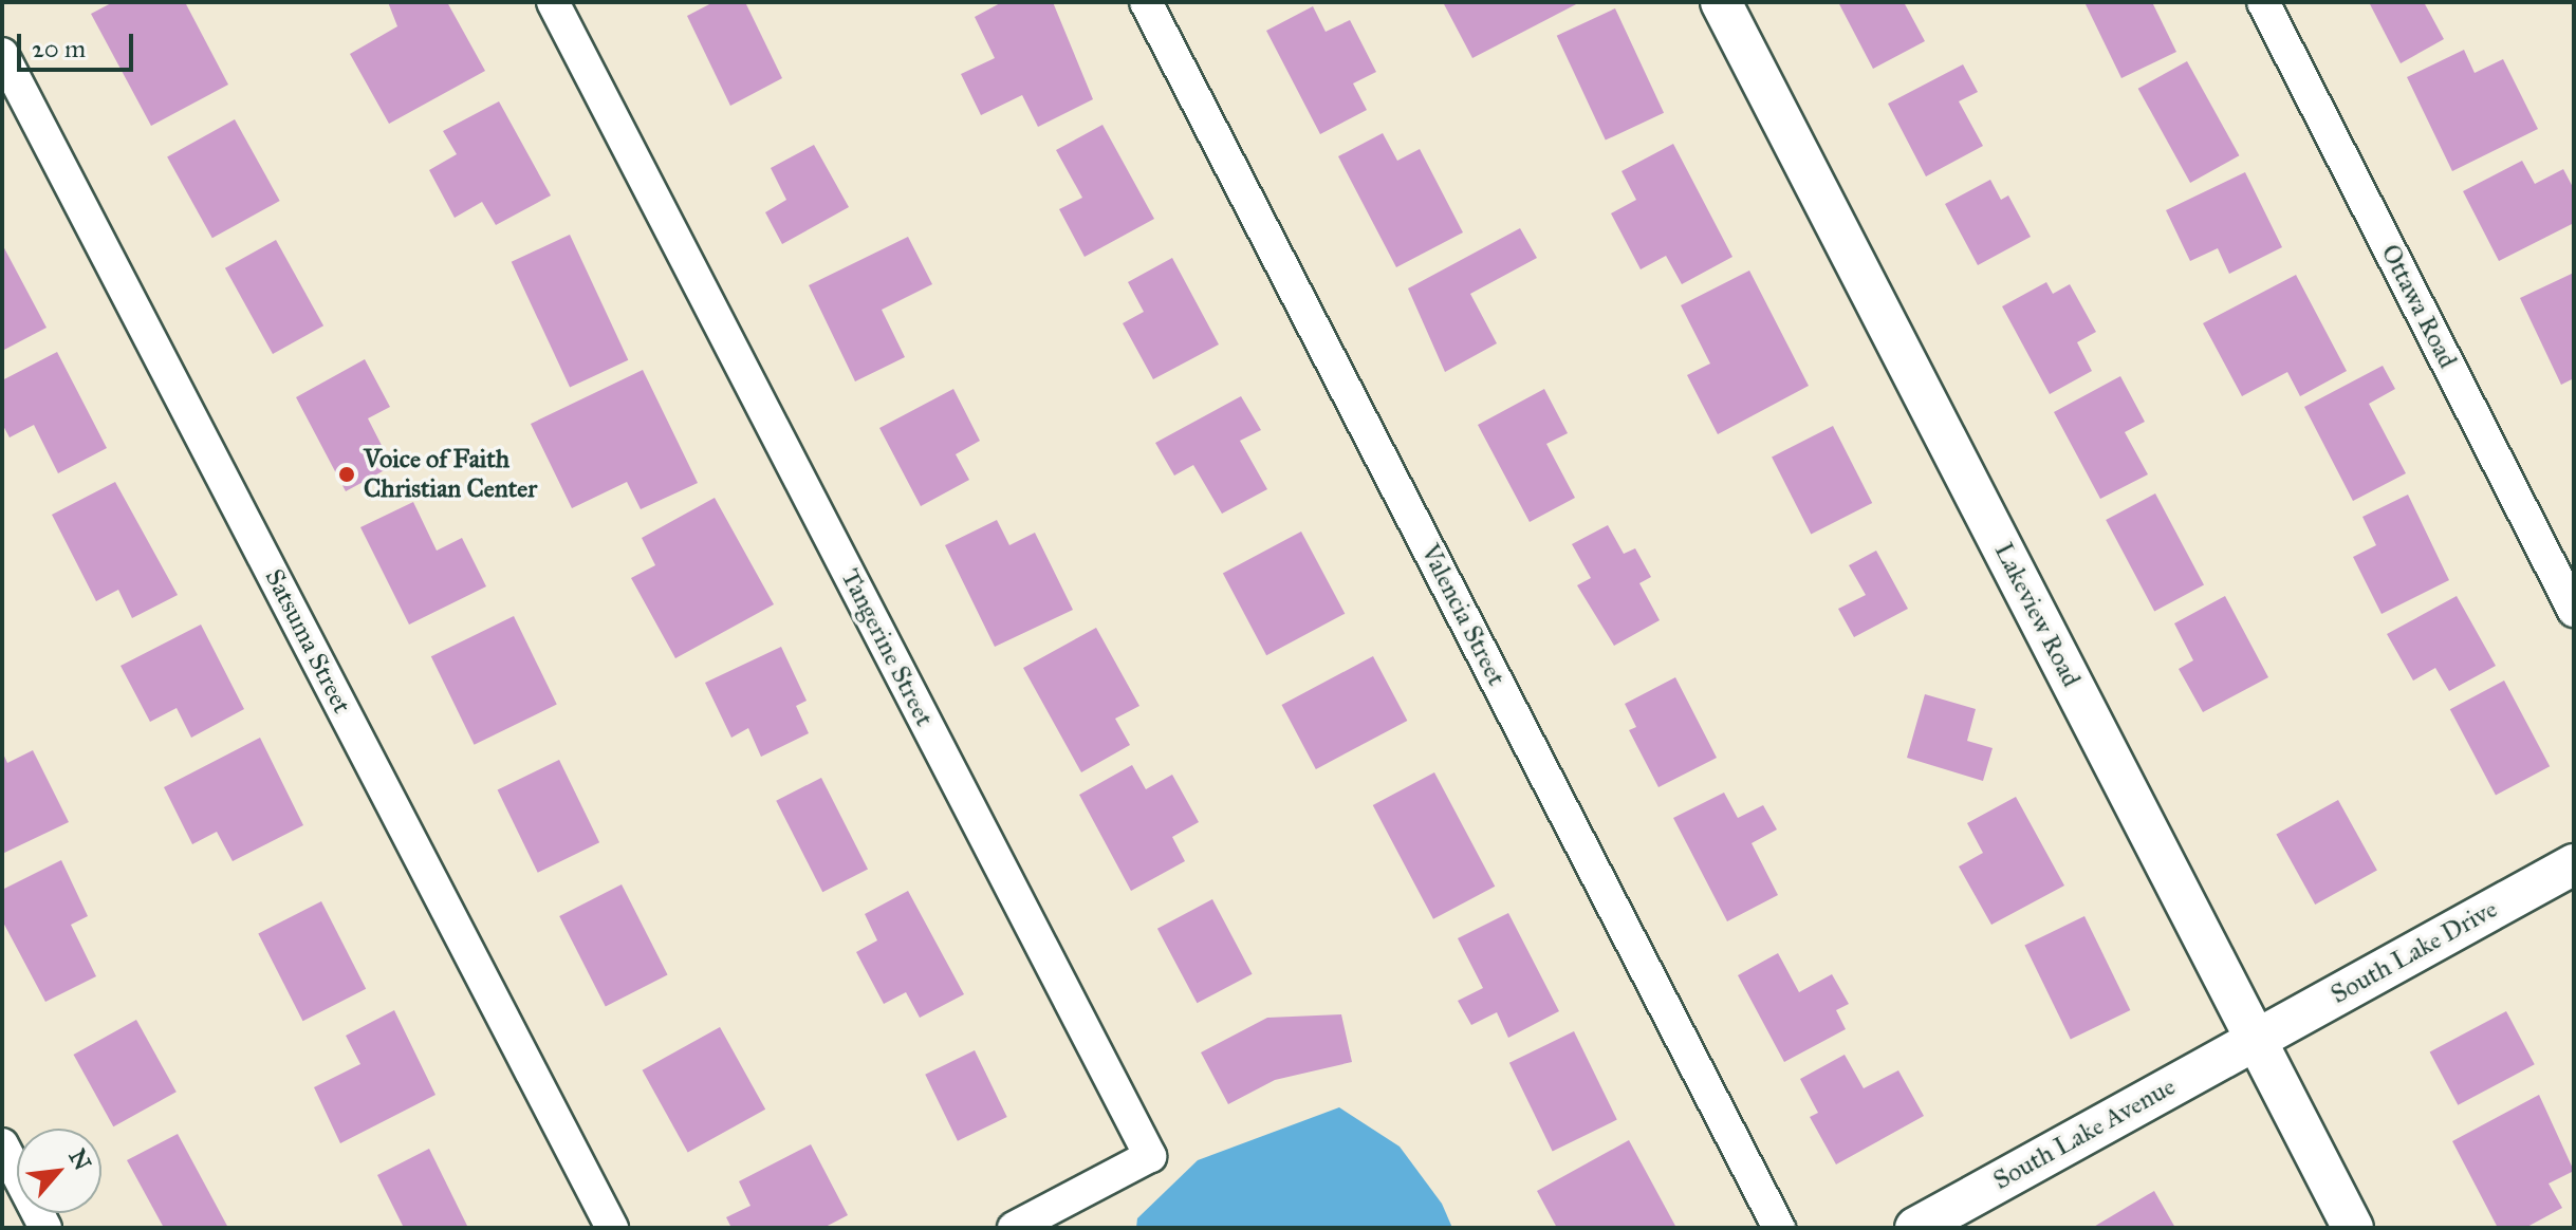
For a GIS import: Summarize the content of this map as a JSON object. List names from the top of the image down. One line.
{"streets":{"street":["Ottawa Road","Valencia Street","Lakeview Road","Satsuma Street","Tangerine Street","South Lake Drive","South Lake Avenue"]},"crossings":[["Lakeview Road","South Lake Drive"],["Lakeview Road","South Lake Avenue"],["South Lake Drive","South Lake Avenue"]],"places":["Voice of Faith Christian Center"],"scale_bar":"20 m","north":"top right"}
